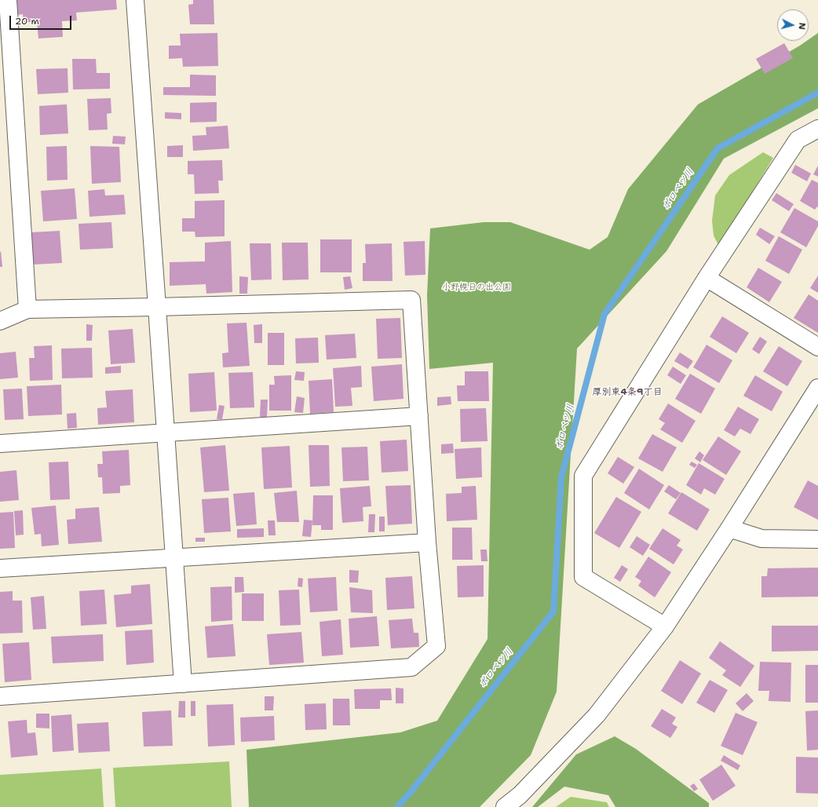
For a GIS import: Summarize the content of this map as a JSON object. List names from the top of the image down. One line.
{"districts":["厚別東4条9丁目"],"water":["ポロベツ川"],"parks":["小野幌日の出公園"],"scale_bar":"20 m","north":"right"}
